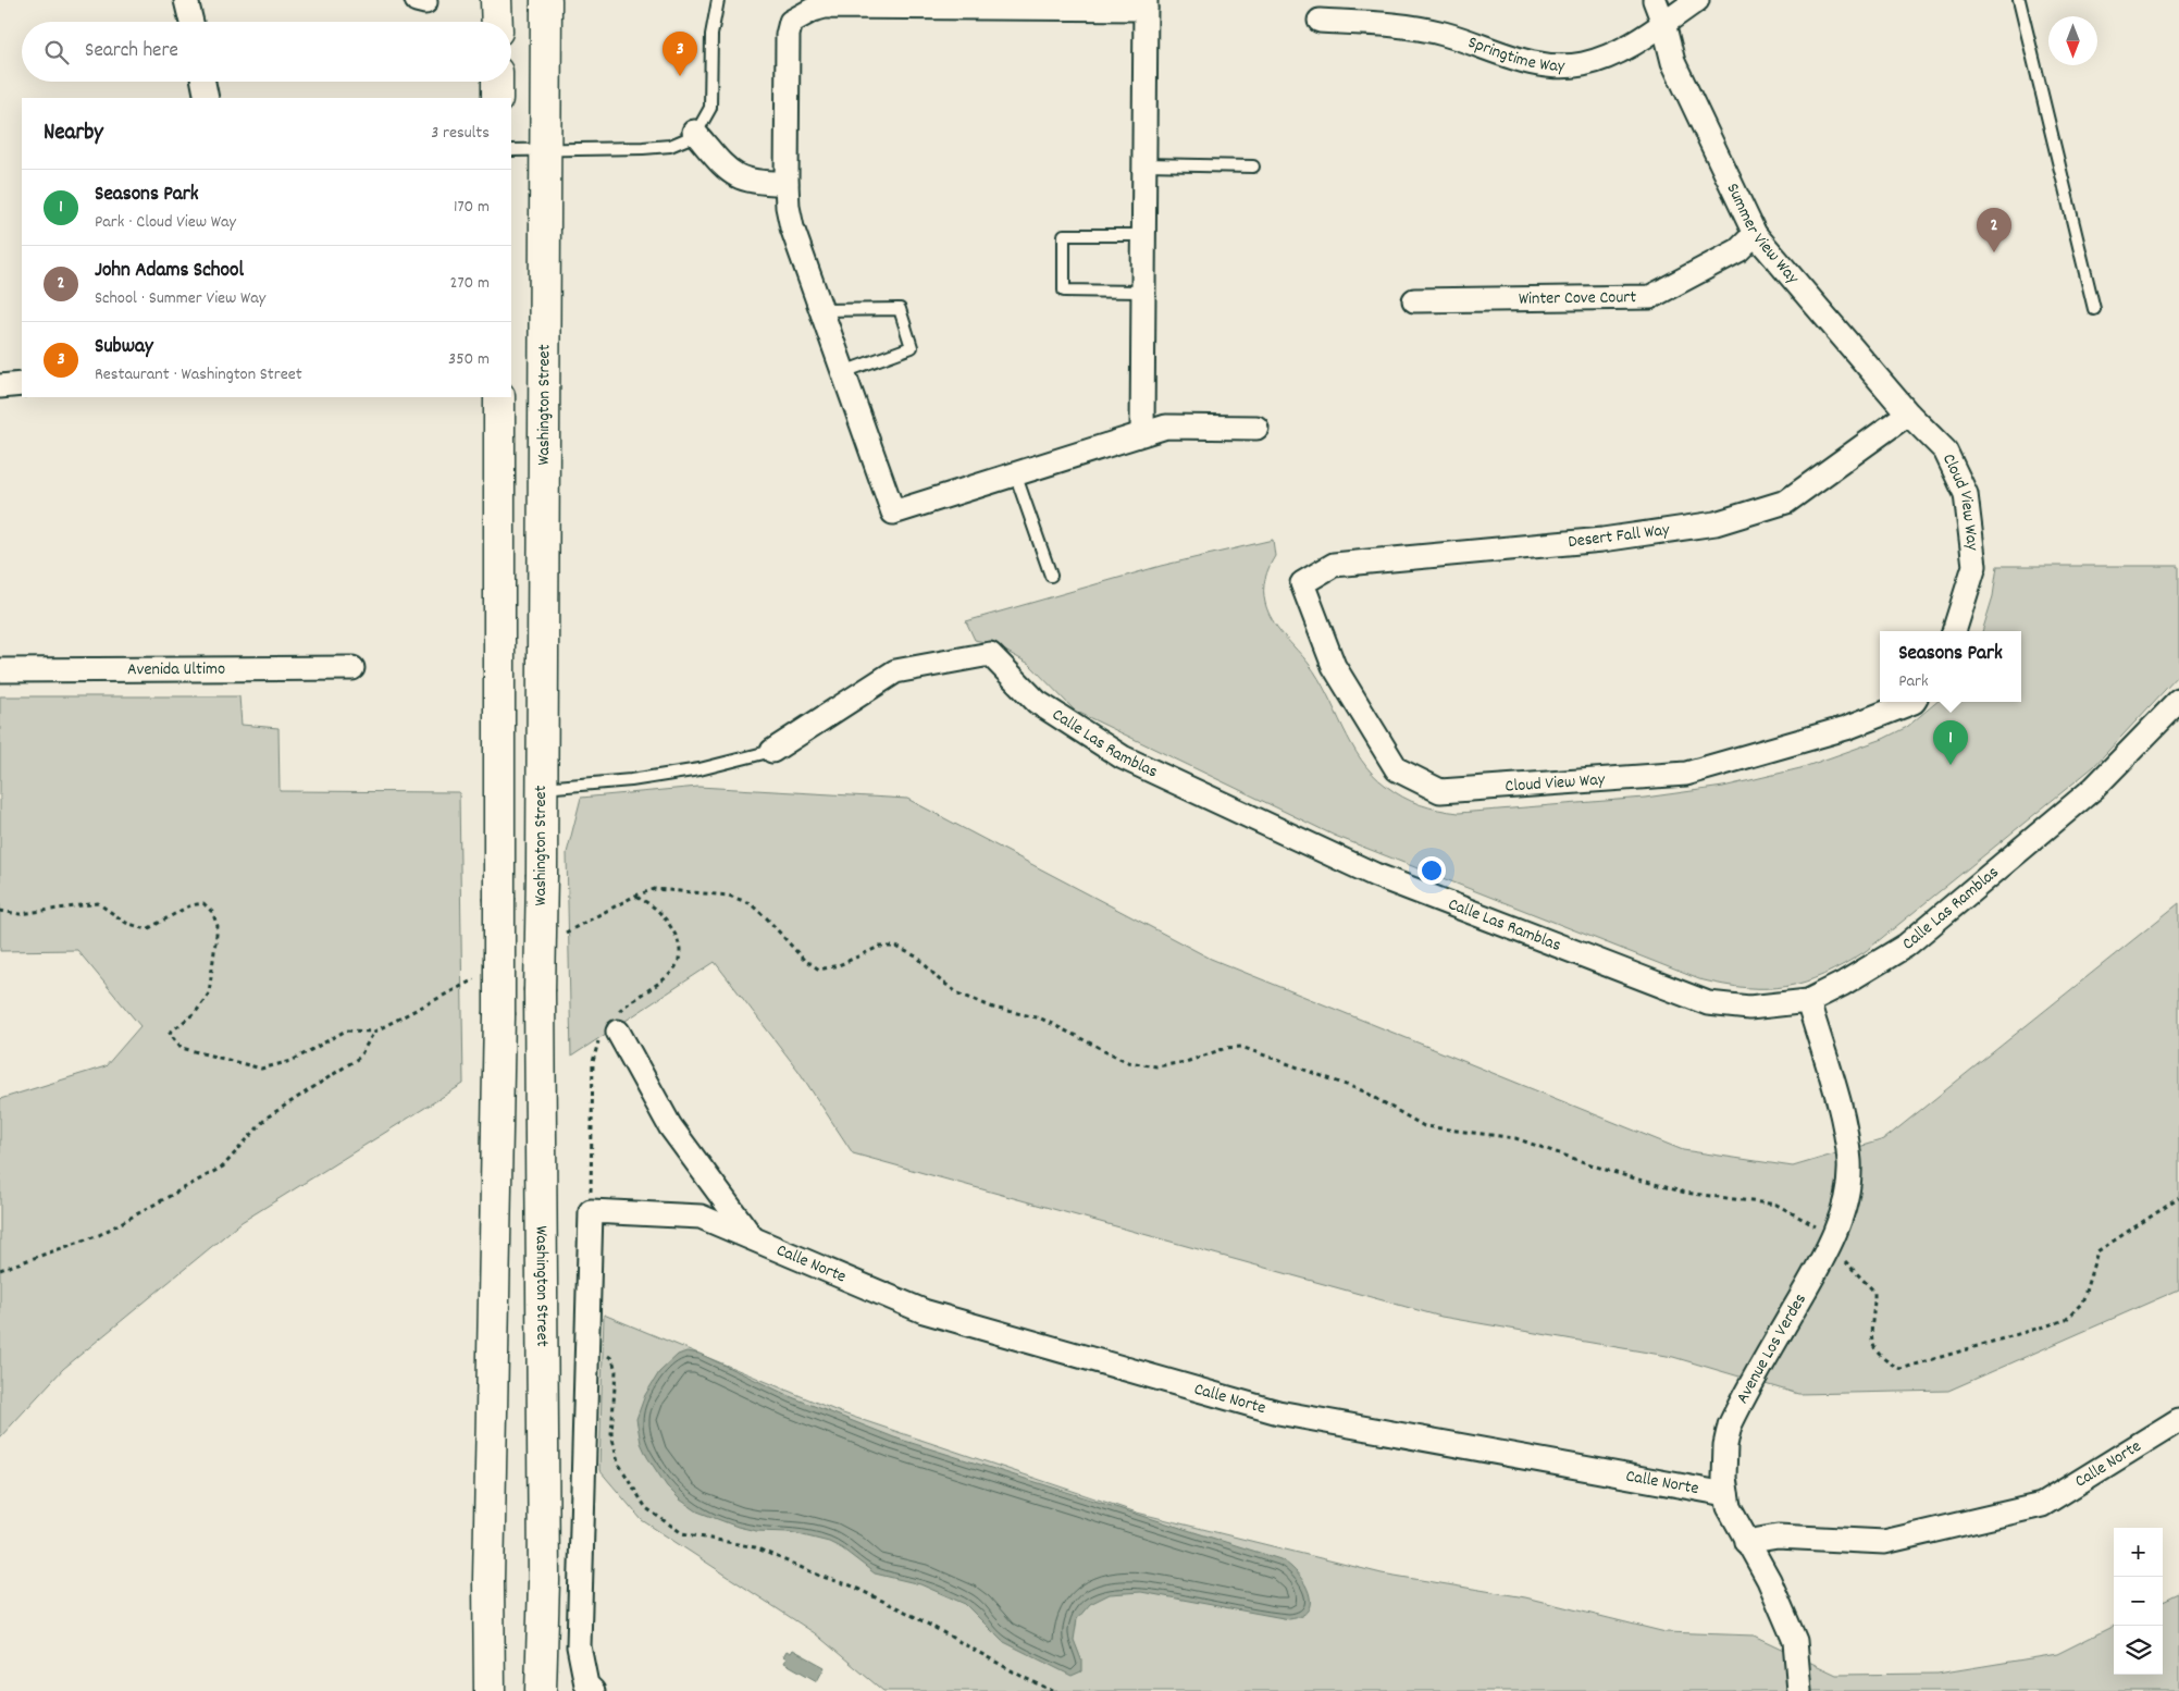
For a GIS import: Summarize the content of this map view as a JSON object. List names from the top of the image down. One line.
{"streets":{"main road":["Washington Street"],"street":["Springtime Way","Summer View Way","Winter Cove Court","Cloud View Way","Desert Fall Way","Avenida Ultimo","Calle Las Ramblas","Calle Norte","Avenue Los Verdes"]},"crossings":[["Springtime Way","Summer View Way"],["Summer View Way","Winter Cove Court"],["Summer View Way","Cloud View Way"],["Summer View Way","Desert Fall Way"],["Cloud View Way","Desert Fall Way"],["Calle Las Ramblas","Avenue Los Verdes"],["Calle Norte","Avenue Los Verdes"]],"north":"bottom","page":{"search":"Search here","pins":["3","2","1"],"heading":["Nearby","3 results"],"list":[{"mark":"1","name":"Seasons Park","note":"Park · Cloud View Way","value":"170 m"},{"mark":"2","name":"John Adams School","note":"School · Summer View Way","value":"270 m"},{"mark":"3","name":"Subway","note":"Restaurant · Washington Street","value":"350 m"}],"popup":["Seasons Park","Park"],"map_buttons":["+","−"]}}
